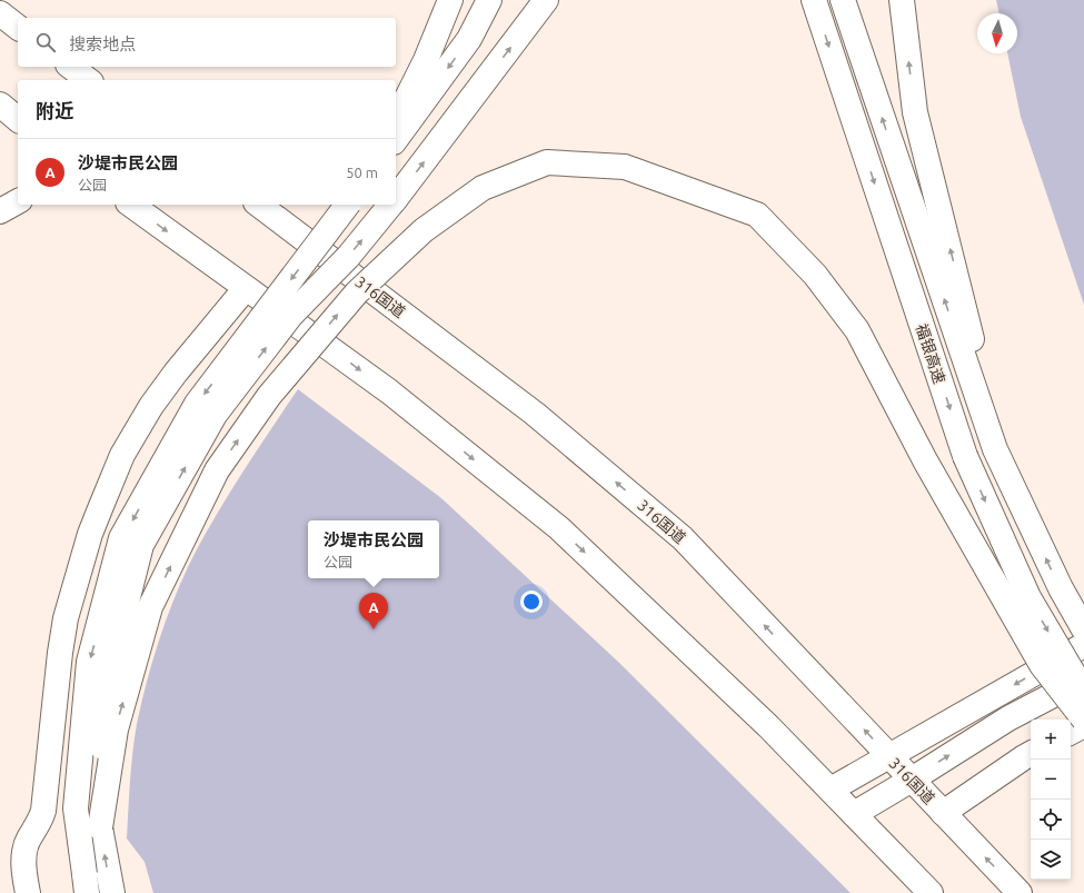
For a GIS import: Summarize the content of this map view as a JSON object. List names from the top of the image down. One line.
{"streets":{"main road":["316国道","福银高速"]},"north":"bottom","page":{"search":"搜索地点","heading":"附近","list":[{"mark":"A","name":"沙堤市民公园","note":"公园","value":"50 m"}],"popup":["沙堤市民公园","公园"],"pins":"A","map_buttons":["+","−"]}}
